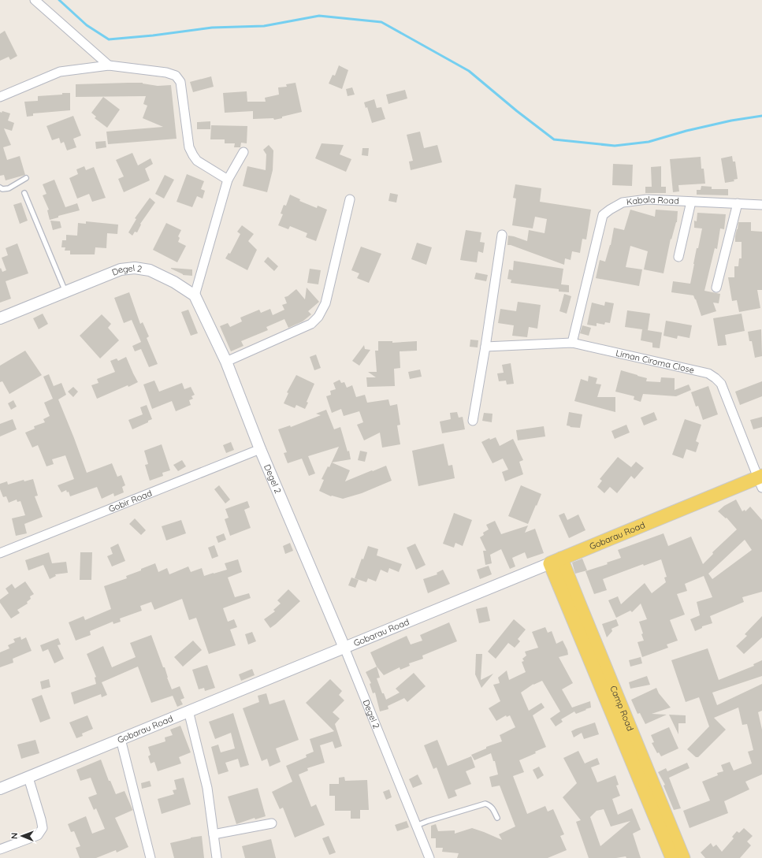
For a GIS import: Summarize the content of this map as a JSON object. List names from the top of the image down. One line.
{"streets":{"main road":["Gobarau Road","Camp Road"],"street":["Kabala Road","Degel 2","Liman Ciroma Close","Gobir Road"]},"crossings":[["Kabala Road","Liman Ciroma Close"],["Degel 2","Gobir Road"],["Degel 2","Gobarau Road"],["Liman Ciroma Close","Gobarau Road"],["Gobarau Road","Camp Road"]],"north":"left"}
